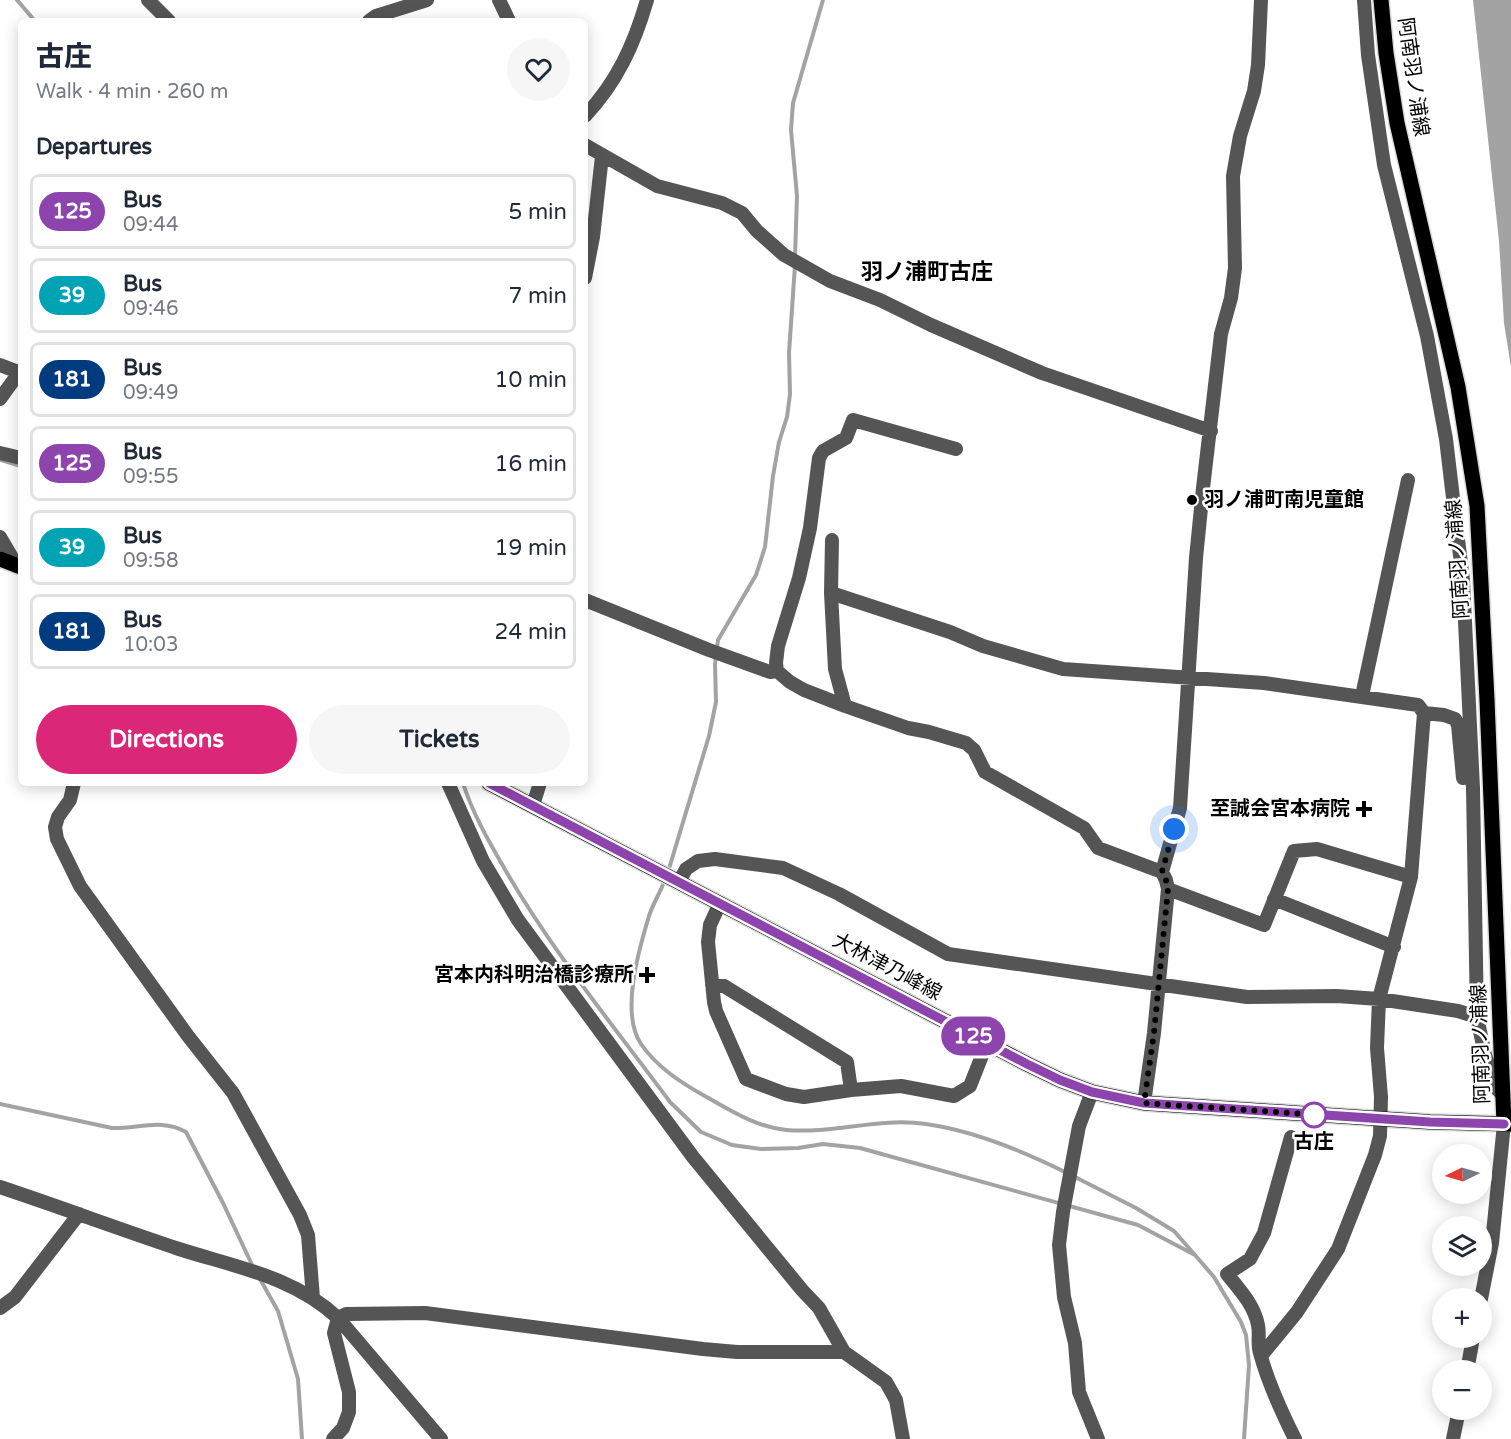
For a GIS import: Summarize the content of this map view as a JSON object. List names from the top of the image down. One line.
{"streets":{"main road":["阿南羽ノ浦線","大林津乃峰線"]},"crossings":[["阿南羽ノ浦線","大林津乃峰線"]],"districts":["羽ノ浦町古庄"],"places":{"other":["羽ノ浦町南児童館","古庄"],"health":["至誠会宮本病院","宮本内科明治橋診療所"]},"lines":["bus line 125"],"north":"left","page":{"on_map":"125","heading":[["古庄","Walk · 4 min · 260 m"],"Departures"],"list":[{"mark":"125","name":"Bus","note":"09:44","value":"5 min"},{"mark":"39","name":"Bus","note":"09:46","value":"7 min"},{"mark":"181","name":"Bus","note":"09:49","value":"10 min"},{"mark":"125","name":"Bus","note":"09:55","value":"16 min"},{"mark":"39","name":"Bus","note":"09:58","value":"19 min"},{"mark":"181","name":"Bus","note":"10:03","value":"24 min"}],"buttons":["Directions","Tickets"],"map_buttons":["+","−"]}}
